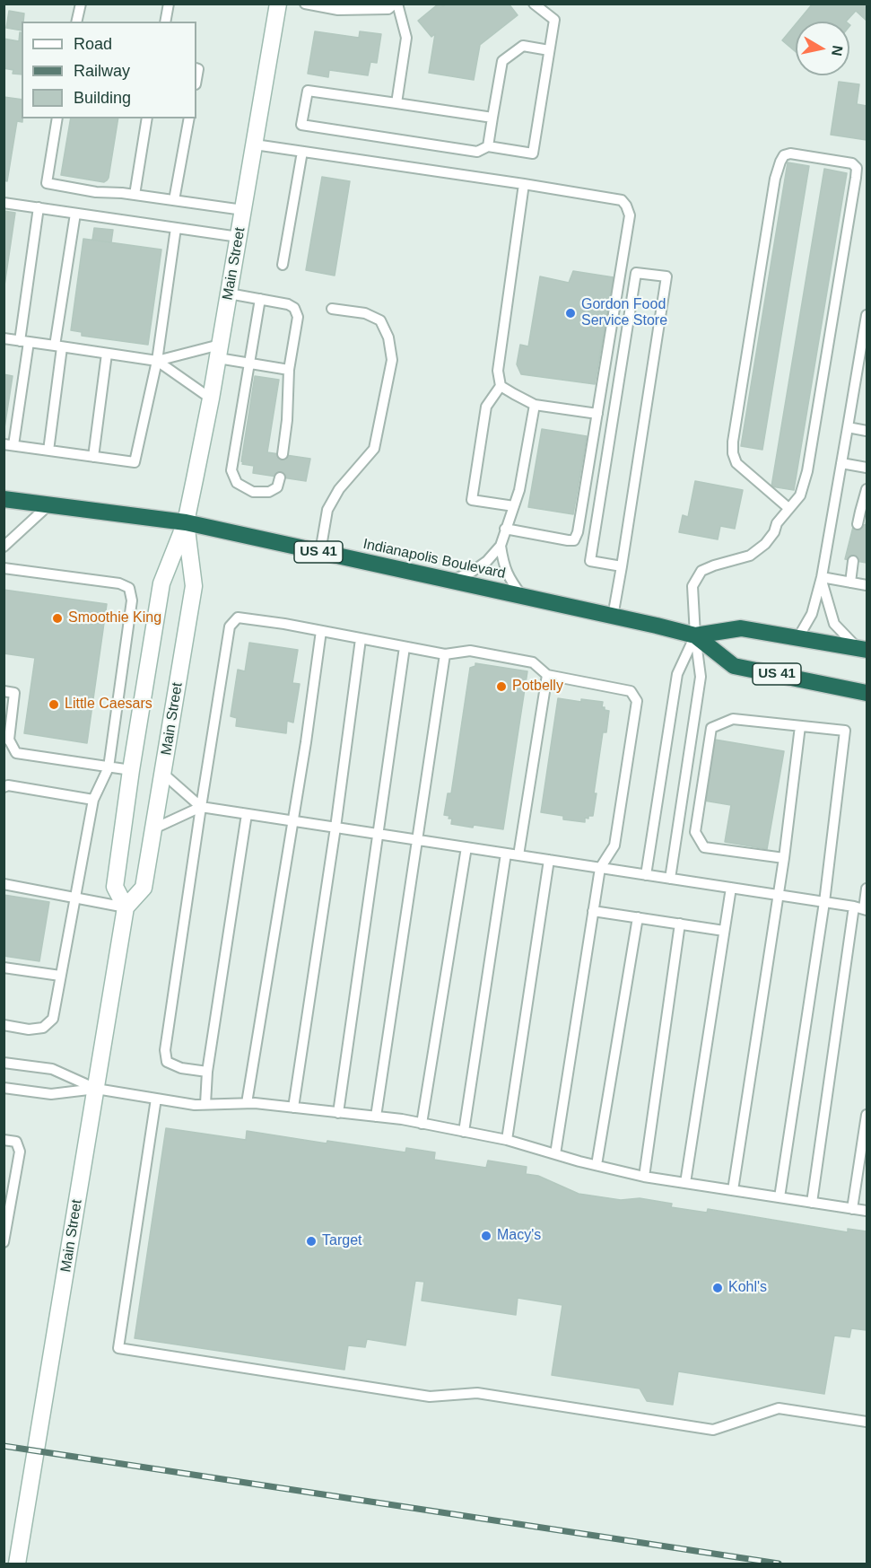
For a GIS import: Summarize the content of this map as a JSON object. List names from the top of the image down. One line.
{"streets":{"highway":["US 41","Indianapolis Boulevard"],"street":["Main Street"]},"crossings":[["Main Street","Indianapolis Boulevard"]],"places":["Gordon Food Service Store","Smoothie King","Potbelly","Little Caesars","Macy's","Target","Kohl's"],"legend":["Road","Railway","Building"],"north":"right"}
